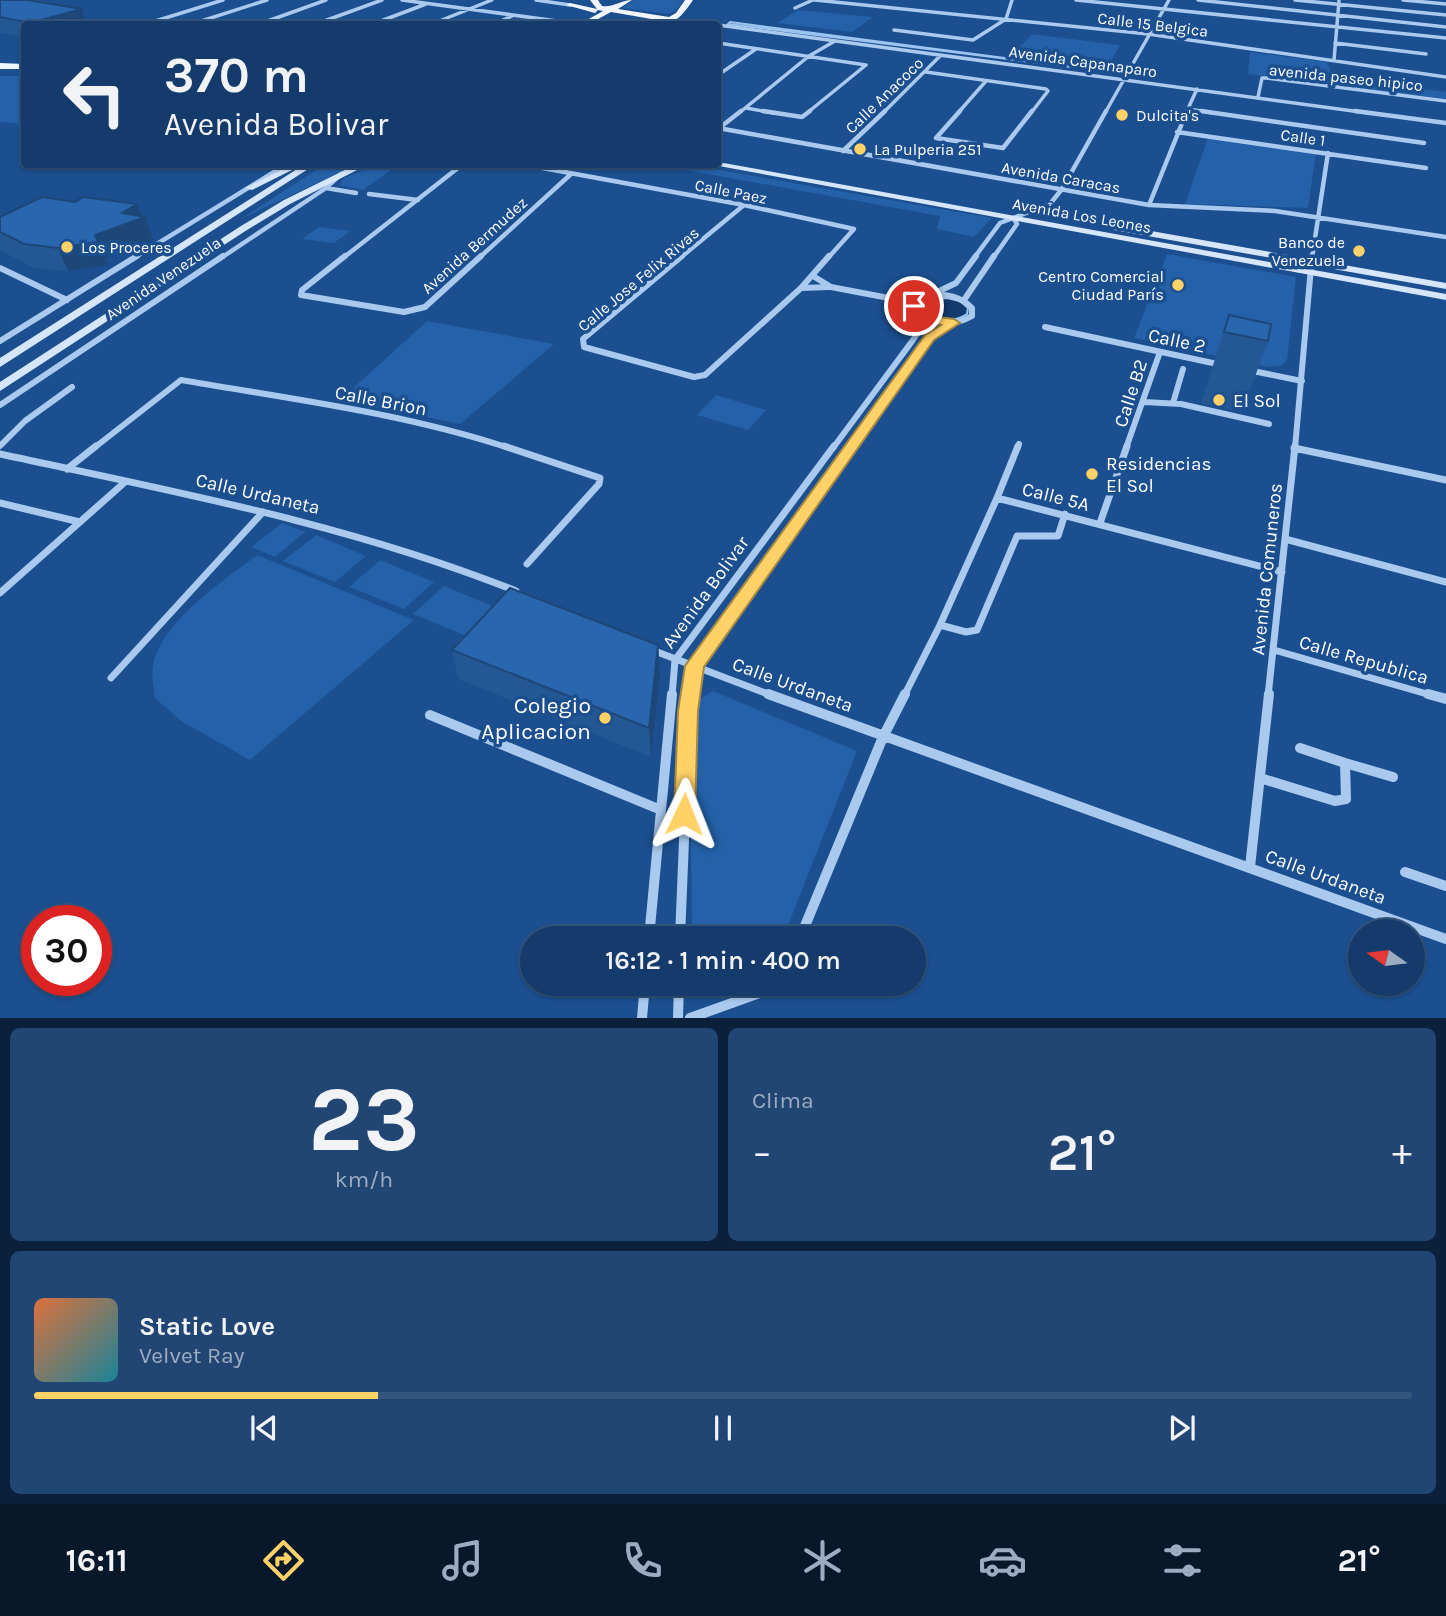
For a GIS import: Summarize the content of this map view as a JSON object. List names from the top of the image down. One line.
{"streets":{"street":["Calle 15 Belgica","Avenida Capanaparo","avenida paseo hipico","Calle Anacoco","Calle 1","Avenida Caracas","Calle Paez","Avenida Los Leones","Avenida Bermudez","Avenida Venezuela","Calle Jose Felix Rivas","Calle 2","Calle B2","Calle Brion","Calle Urdaneta","Calle 5A","Avenida Comuneros","Avenida Bolivar","Calle Republica"]},"crossings":[["Avenida Capanaparo","avenida paseo hipico"],["Avenida Capanaparo","Calle Anacoco"],["Calle Anacoco","Avenida Caracas"],["Calle 1","Avenida Comuneros"],["Avenida Caracas","Avenida Comuneros"],["Calle Paez","Avenida Bermudez"],["Calle Paez","Calle Jose Felix Rivas"],["Avenida Los Leones","Avenida Comuneros"],["Avenida Los Leones","Avenida Bolivar"],["Calle 2","Calle B2"],["Calle B2","Calle 5A"],["Calle Brion","Calle Urdaneta"],["Calle Urdaneta","Calle 5A"],["Calle Urdaneta","Avenida Comuneros"],["Calle Urdaneta","Avenida Bolivar"],["Calle 5A","Avenida Comuneros"],["Avenida Comuneros","Calle Republica"]],"places":["Dulcita's","La Pulperia 251","Los Proceres","Banco de Venezuela","Centro Comercial Ciudad París","El Sol","Residencias El Sol","Colegio Aplicacion"],"north":"left","page":{"turn":["370 m","Avenida Bolivar"],"limit":"30","trip":"16:12 · 1 min · 400 m","tile":[["23","km/h"],"Clima"],"heat":["−","21°","+"],"song":["Static Love","Velvet Ray"],"tabs":["16:11","21°"]}}
